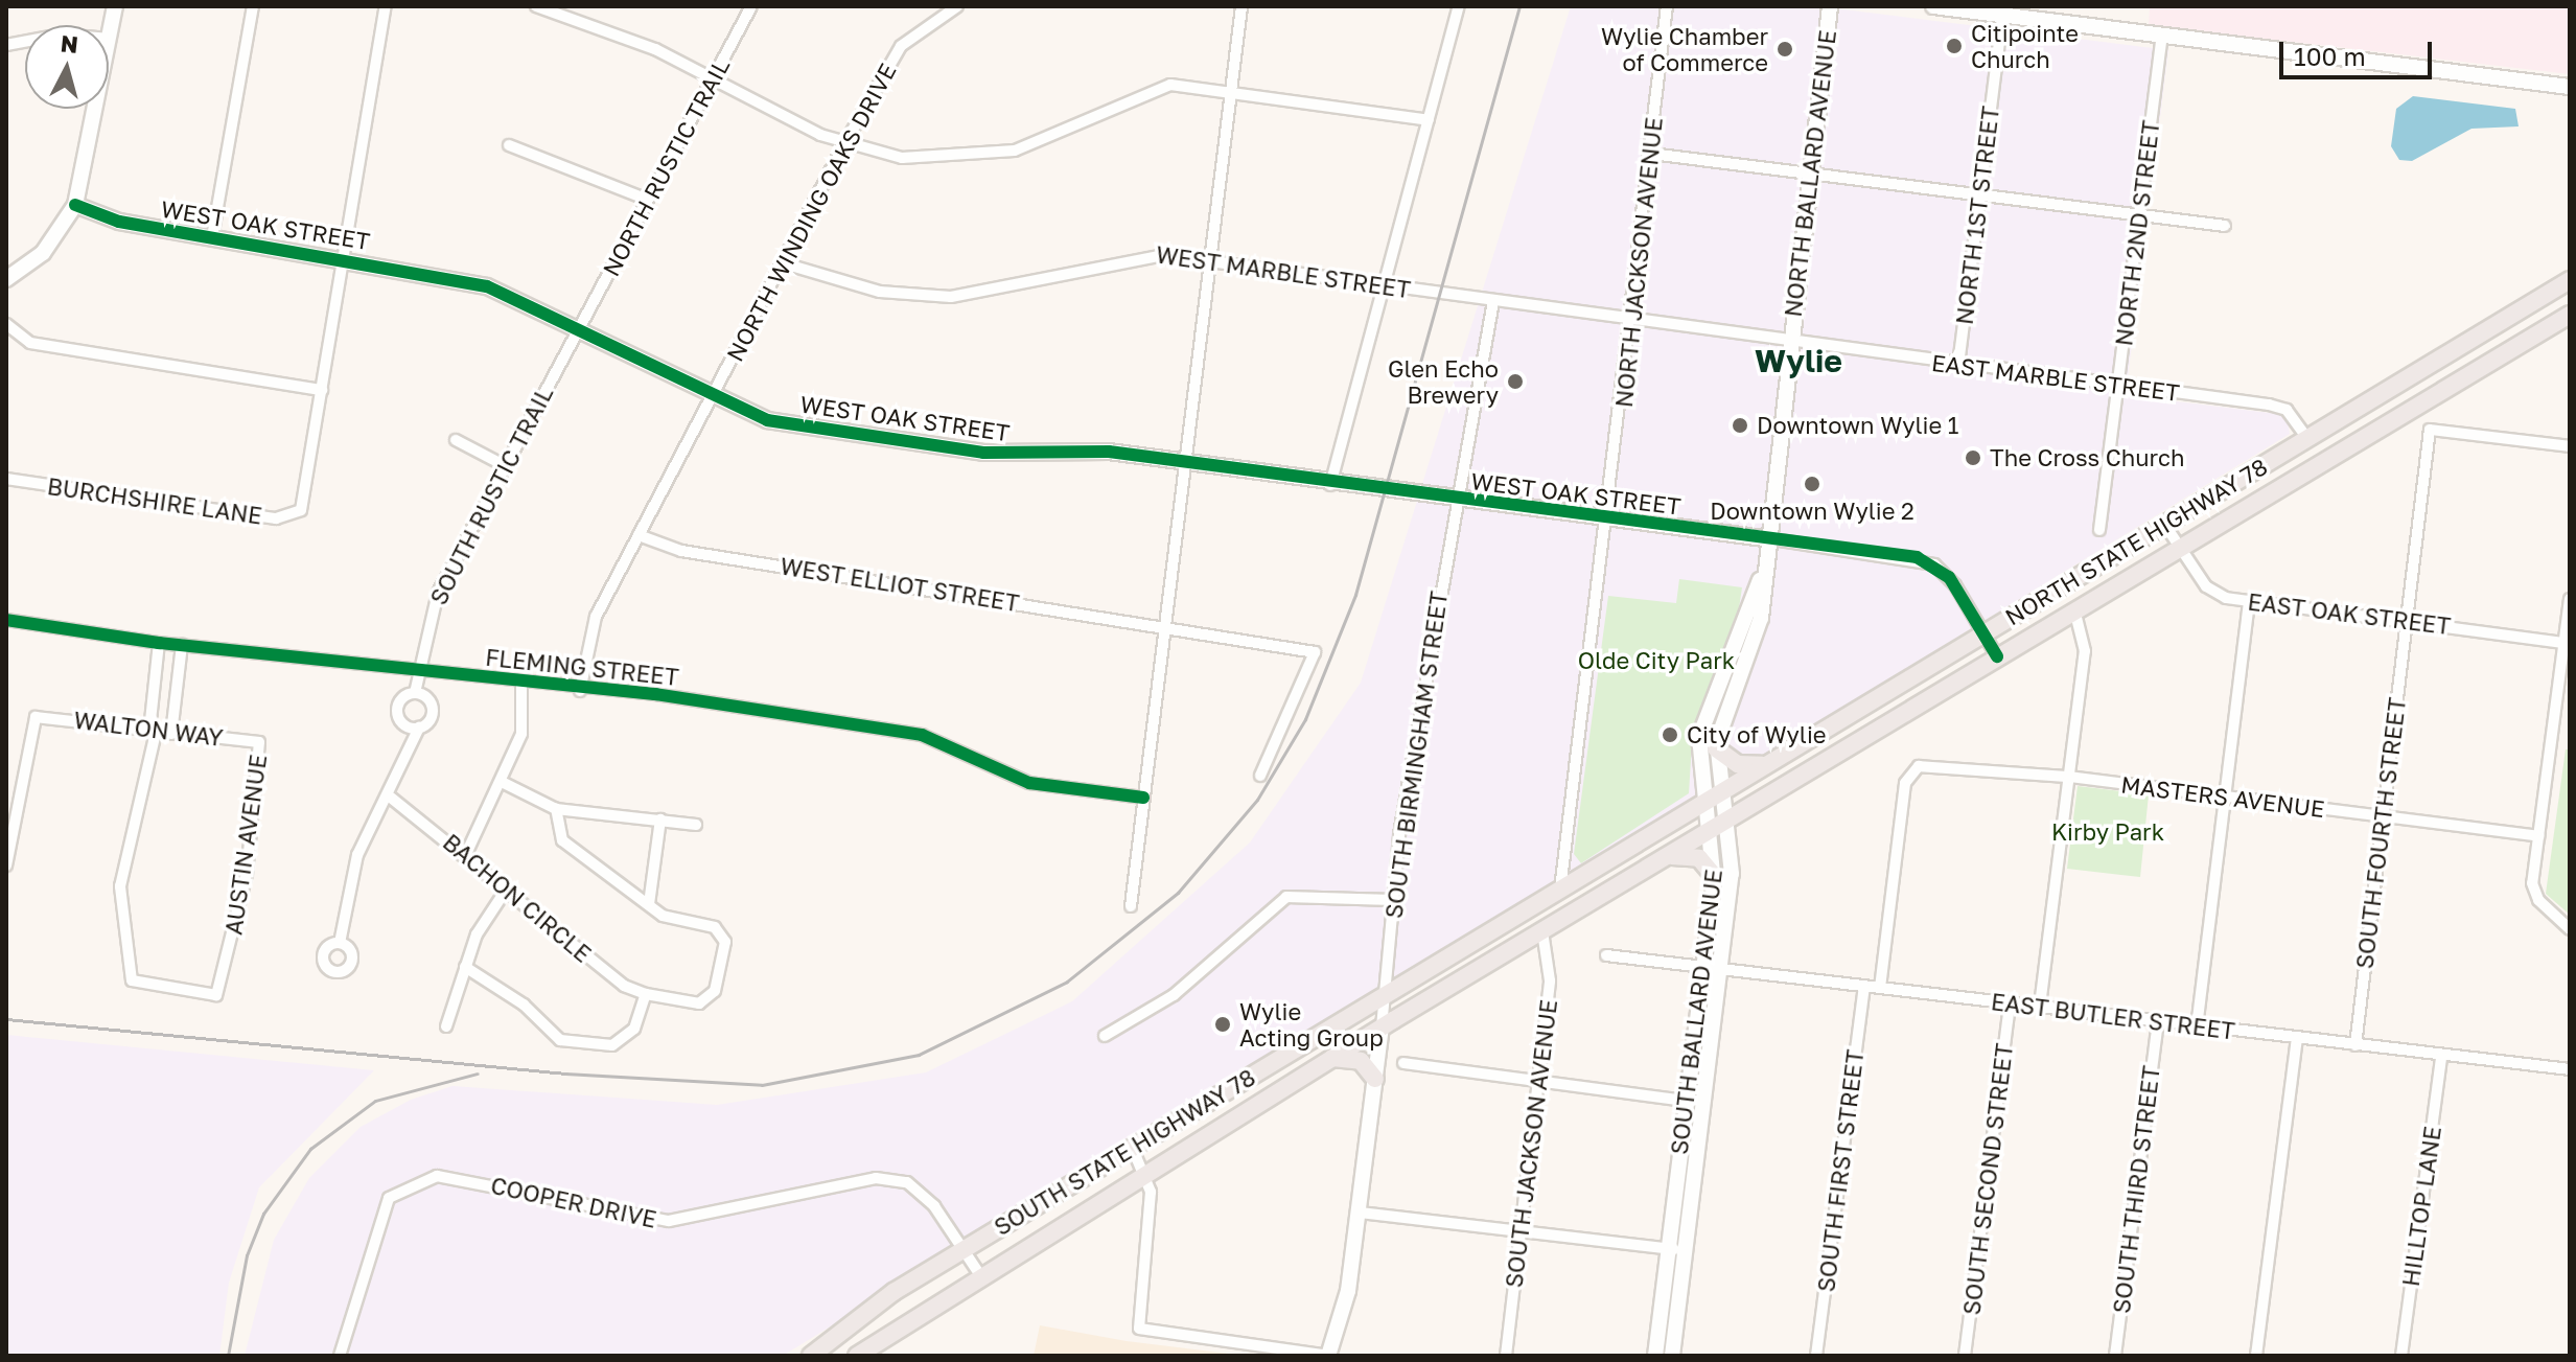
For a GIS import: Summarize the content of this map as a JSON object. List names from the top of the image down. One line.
{"streets":{"main road":["NORTH BALLARD AVENUE","WEST OAK STREET","NORTH STATE HIGHWAY 78","SOUTH BIRMINGHAM STREET","SOUTH BALLARD AVENUE","SOUTH STATE HIGHWAY 78"],"street":["NORTH RUSTIC TRAIL","NORTH WINDING OAKS DRIVE","NORTH 1ST STREET","NORTH 2ND STREET","NORTH JACKSON AVENUE","WEST MARBLE STREET","EAST MARBLE STREET","SOUTH RUSTIC TRAIL","BURCHSHIRE LANE","WEST ELLIOT STREET","EAST OAK STREET","FLEMING STREET","WALTON WAY","MASTERS AVENUE","SOUTH FOURTH STREET","AUSTIN AVENUE","BACHON CIRCLE","EAST BUTLER STREET","SOUTH JACKSON AVENUE","SOUTH FIRST STREET","SOUTH SECOND STREET","SOUTH THIRD STREET","COOPER DRIVE","HILLTOP LANE"]},"crossings":[["NORTH RUSTIC TRAIL","WEST OAK STREET"],["NORTH RUSTIC TRAIL","SOUTH RUSTIC TRAIL"],["NORTH BALLARD AVENUE","WEST OAK STREET"],["NORTH BALLARD AVENUE","WEST MARBLE STREET"],["NORTH BALLARD AVENUE","EAST MARBLE STREET"],["NORTH BALLARD AVENUE","SOUTH BALLARD AVENUE"],["NORTH WINDING OAKS DRIVE","WEST OAK STREET"],["NORTH WINDING OAKS DRIVE","WEST MARBLE STREET"],["NORTH WINDING OAKS DRIVE","WEST ELLIOT STREET"],["NORTH WINDING OAKS DRIVE","FLEMING STREET"],["NORTH 1ST STREET","EAST MARBLE STREET"],["WEST OAK STREET","NORTH JACKSON AVENUE"],["WEST OAK STREET","SOUTH RUSTIC TRAIL"],["WEST OAK STREET","SOUTH BIRMINGHAM STREET"],["WEST OAK STREET","SOUTH BALLARD AVENUE"],["NORTH 2ND STREET","EAST MARBLE STREET"],["NORTH JACKSON AVENUE","WEST MARBLE STREET"],["WEST MARBLE STREET","EAST MARBLE STREET"],["WEST MARBLE STREET","SOUTH BIRMINGHAM STREET"],["EAST MARBLE STREET","NORTH STATE HIGHWAY 78"],["SOUTH RUSTIC TRAIL","FLEMING STREET"],["NORTH STATE HIGHWAY 78","EAST OAK STREET"],["NORTH STATE HIGHWAY 78","SOUTH BALLARD AVENUE"],["NORTH STATE HIGHWAY 78","SOUTH STATE HIGHWAY 78"],["EAST OAK STREET","SOUTH FOURTH STREET"],["WALTON WAY","AUSTIN AVENUE"],["SOUTH BIRMINGHAM STREET","SOUTH STATE HIGHWAY 78"],["MASTERS AVENUE","SOUTH FOURTH STREET"],["MASTERS AVENUE","EAST BUTLER STREET"],["SOUTH FOURTH STREET","EAST BUTLER STREET"],["SOUTH BALLARD AVENUE","EAST BUTLER STREET"],["SOUTH BALLARD AVENUE","SOUTH STATE HIGHWAY 78"],["EAST BUTLER STREET","SOUTH FIRST STREET"],["EAST BUTLER STREET","SOUTH SECOND STREET"],["EAST BUTLER STREET","SOUTH THIRD STREET"],["EAST BUTLER STREET","HILLTOP LANE"],["SOUTH JACKSON AVENUE","SOUTH STATE HIGHWAY 78"],["SOUTH STATE HIGHWAY 78","COOPER DRIVE"]],"districts":["Wylie"],"parks":["Olde City Park","Kirby Park"],"places":["Citipointe Church","Wylie Chamber of Commerce","Glen Echo Brewery","Downtown Wylie 1","The Cross Church","Downtown Wylie 2","City of Wylie","Wylie Acting Group"],"scale_bar":"100 m","north":"top"}
